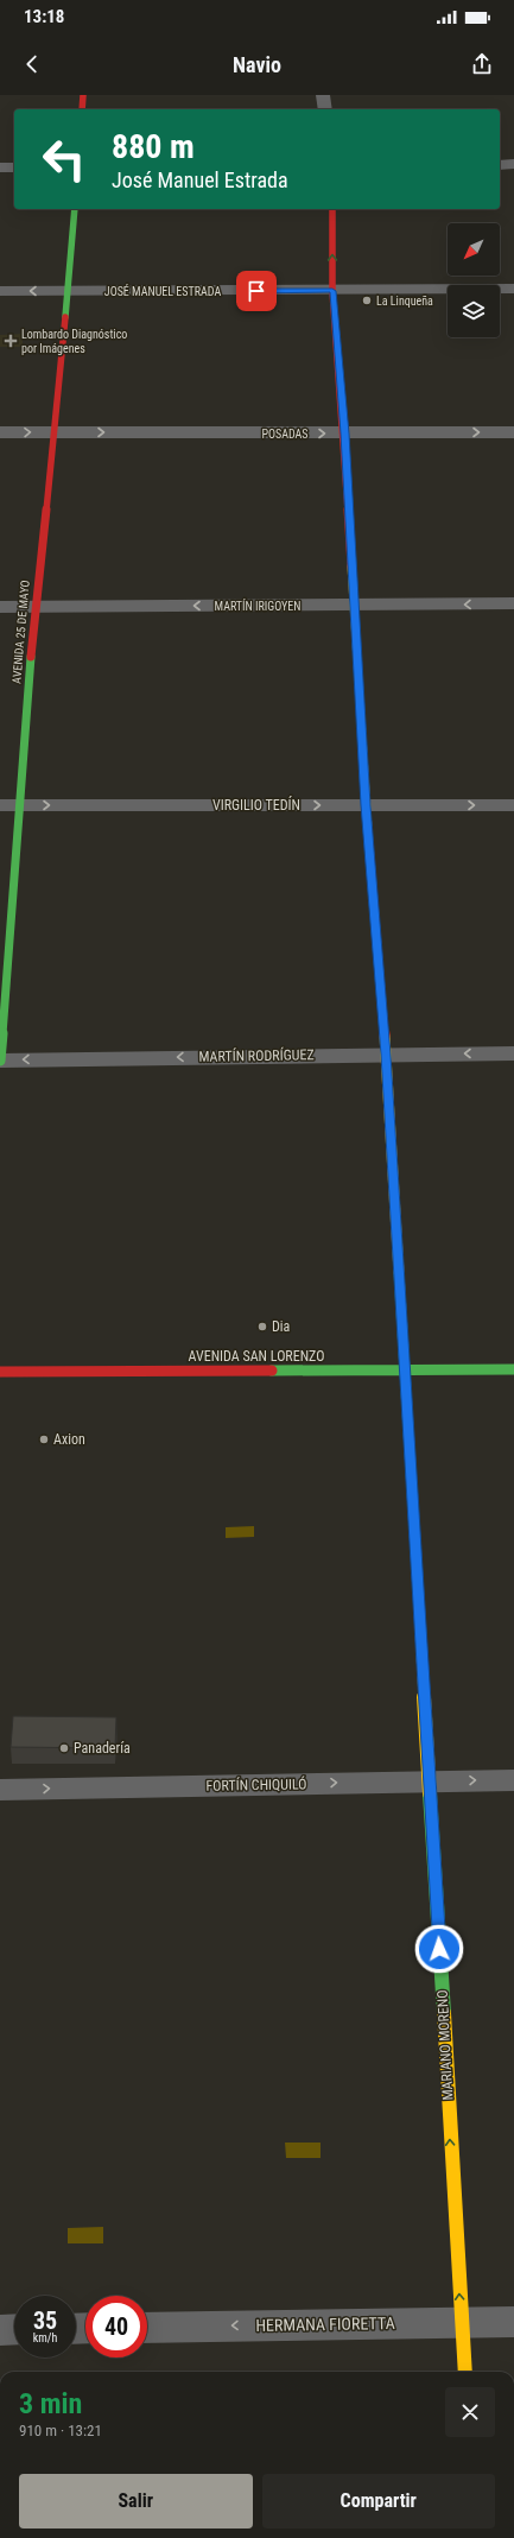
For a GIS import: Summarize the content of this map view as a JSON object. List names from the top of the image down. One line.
{"streets":{"street":["JOSÉ MANUEL ESTRADA","POSADAS","MARTÍN IRIGOYEN","AVENIDA 25 DE MAYO","VIRGILIO TEDÍN","MARTÍN RODRÍGUEZ","AVENIDA SAN LORENZO","FORTÍN CHIQUILÓ","MARIANO MORENO","HERMANA FIORETTA"]},"crossings":[["JOSÉ MANUEL ESTRADA","AVENIDA 25 DE MAYO"],["JOSÉ MANUEL ESTRADA","MARIANO MORENO"],["POSADAS","AVENIDA 25 DE MAYO"],["POSADAS","MARIANO MORENO"],["MARTÍN IRIGOYEN","AVENIDA 25 DE MAYO"],["MARTÍN IRIGOYEN","MARIANO MORENO"],["AVENIDA 25 DE MAYO","VIRGILIO TEDÍN"],["AVENIDA 25 DE MAYO","MARTÍN RODRÍGUEZ"],["VIRGILIO TEDÍN","MARIANO MORENO"],["MARTÍN RODRÍGUEZ","MARIANO MORENO"],["AVENIDA SAN LORENZO","MARIANO MORENO"],["FORTÍN CHIQUILÓ","MARIANO MORENO"],["MARIANO MORENO","HERMANA FIORETTA"]],"one_way":["POSADAS","MARTÍN IRIGOYEN","VIRGILIO TEDÍN","MARTÍN RODRÍGUEZ","FORTÍN CHIQUILÓ","HERMANA FIORETTA"],"places":{"other":["La Linqueña","Dia","Axion","Panadería"],"health":["Lombardo Diagnóstico por Imágenes"]},"north":"bottom left","page":{"status":"13:18","header":"Navio","turn":["880 m","José Manuel Estrada"],"speed":"35 km/h","limit":"40","heading":["3 min","910 m · 13:21"],"buttons":["Salir","Compartir"]}}
